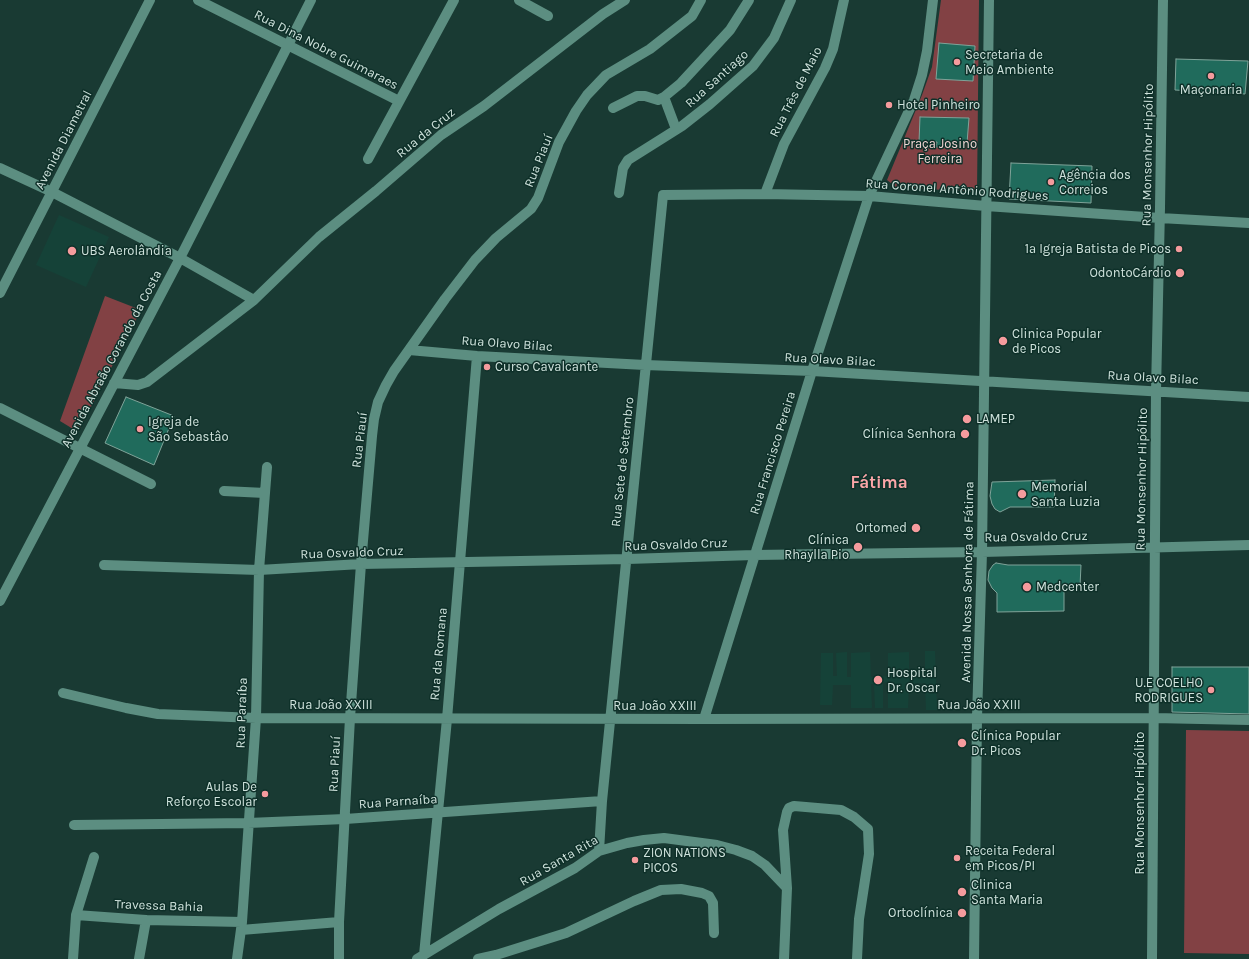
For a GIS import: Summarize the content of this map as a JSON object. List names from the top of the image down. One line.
{"streets":{"street":["Rua Dina Nobre Guimaraes","Rua Santiago","Rua Três de Maio","Rua da Cruz","Avenida Diametral","Rua Monsenhor Hipólito","Rua Piauí","Rua Coronel Antônio Rodrigues","Rua Olavo Bilac","Avenida Abraão Corando da Costa","Rua Francisco Pereira","Rua Sete de Setembro","Rua Osvaldo Cruz","Avenida Nossa Senhora de Fátima","Rua da Romana","Rua João XXIII","Rua Paraíba","Rua Parnaíba","Rua Santa Rita","Travessa Bahia"]},"crossings":[["Rua Dina Nobre Guimaraes","Avenida Abraão Corando da Costa"],["Rua Três de Maio","Rua Coronel Antônio Rodrigues"],["Rua da Cruz","Avenida Abraão Corando da Costa"],["Rua Monsenhor Hipólito","Rua Coronel Antônio Rodrigues"],["Rua Monsenhor Hipólito","Rua Olavo Bilac"],["Rua Monsenhor Hipólito","Rua Osvaldo Cruz"],["Rua Monsenhor Hipólito","Rua João XXIII"],["Rua Piauí","Rua Olavo Bilac"],["Rua Piauí","Rua Osvaldo Cruz"],["Rua Piauí","Rua João XXIII"],["Rua Piauí","Rua Parnaíba"],["Rua Piauí","Travessa Bahia"],["Rua Coronel Antônio Rodrigues","Rua Francisco Pereira"],["Rua Coronel Antônio Rodrigues","Rua Sete de Setembro"],["Rua Coronel Antônio Rodrigues","Avenida Nossa Senhora de Fátima"],["Rua Olavo Bilac","Rua Francisco Pereira"],["Rua Olavo Bilac","Rua Sete de Setembro"],["Rua Olavo Bilac","Avenida Nossa Senhora de Fátima"],["Rua Olavo Bilac","Rua da Romana"],["Rua Francisco Pereira","Rua Osvaldo Cruz"],["Rua Francisco Pereira","Rua João XXIII"],["Rua Sete de Setembro","Rua Osvaldo Cruz"],["Rua Sete de Setembro","Rua João XXIII"],["Rua Sete de Setembro","Rua Parnaíba"],["Rua Sete de Setembro","Rua Santa Rita"],["Rua Osvaldo Cruz","Avenida Nossa Senhora de Fátima"],["Rua Osvaldo Cruz","Rua da Romana"],["Rua Osvaldo Cruz","Rua Paraíba"],["Avenida Nossa Senhora de Fátima","Rua João XXIII"],["Rua da Romana","Rua João XXIII"],["Rua da Romana","Rua Parnaíba"],["Rua da Romana","Rua Santa Rita"],["Rua João XXIII","Rua Paraíba"],["Rua Paraíba","Rua Parnaíba"],["Rua Paraíba","Travessa Bahia"]],"districts":["Fátima"],"parks":["Praça Josino Ferreira"],"places":["Secretaria de Meio Ambiente","Maçonaria","Hotel Pinheiro","Agência dos Correios","1ª Igreja Batista de Picos","UBS Aerolândia","OdontoCárdio","Clinica Popular de Picos","Curso Cavalcante","LAMEP","Igreja de São Sebastâo","Clínica Senhora","Memorial Santa Luzia","Ortomed","Clínica Rhaylla Pio","Medcenter","Hospital Dr. Oscar","U.E COELHO RODRIGUES","Clínica Popular Dr. Picos","Aulas De Reforço Escolar","Receita Federal em Picos/PI","ZION NATIONS PICOS","Clinica Santa Maria","Ortoclínica"]}
